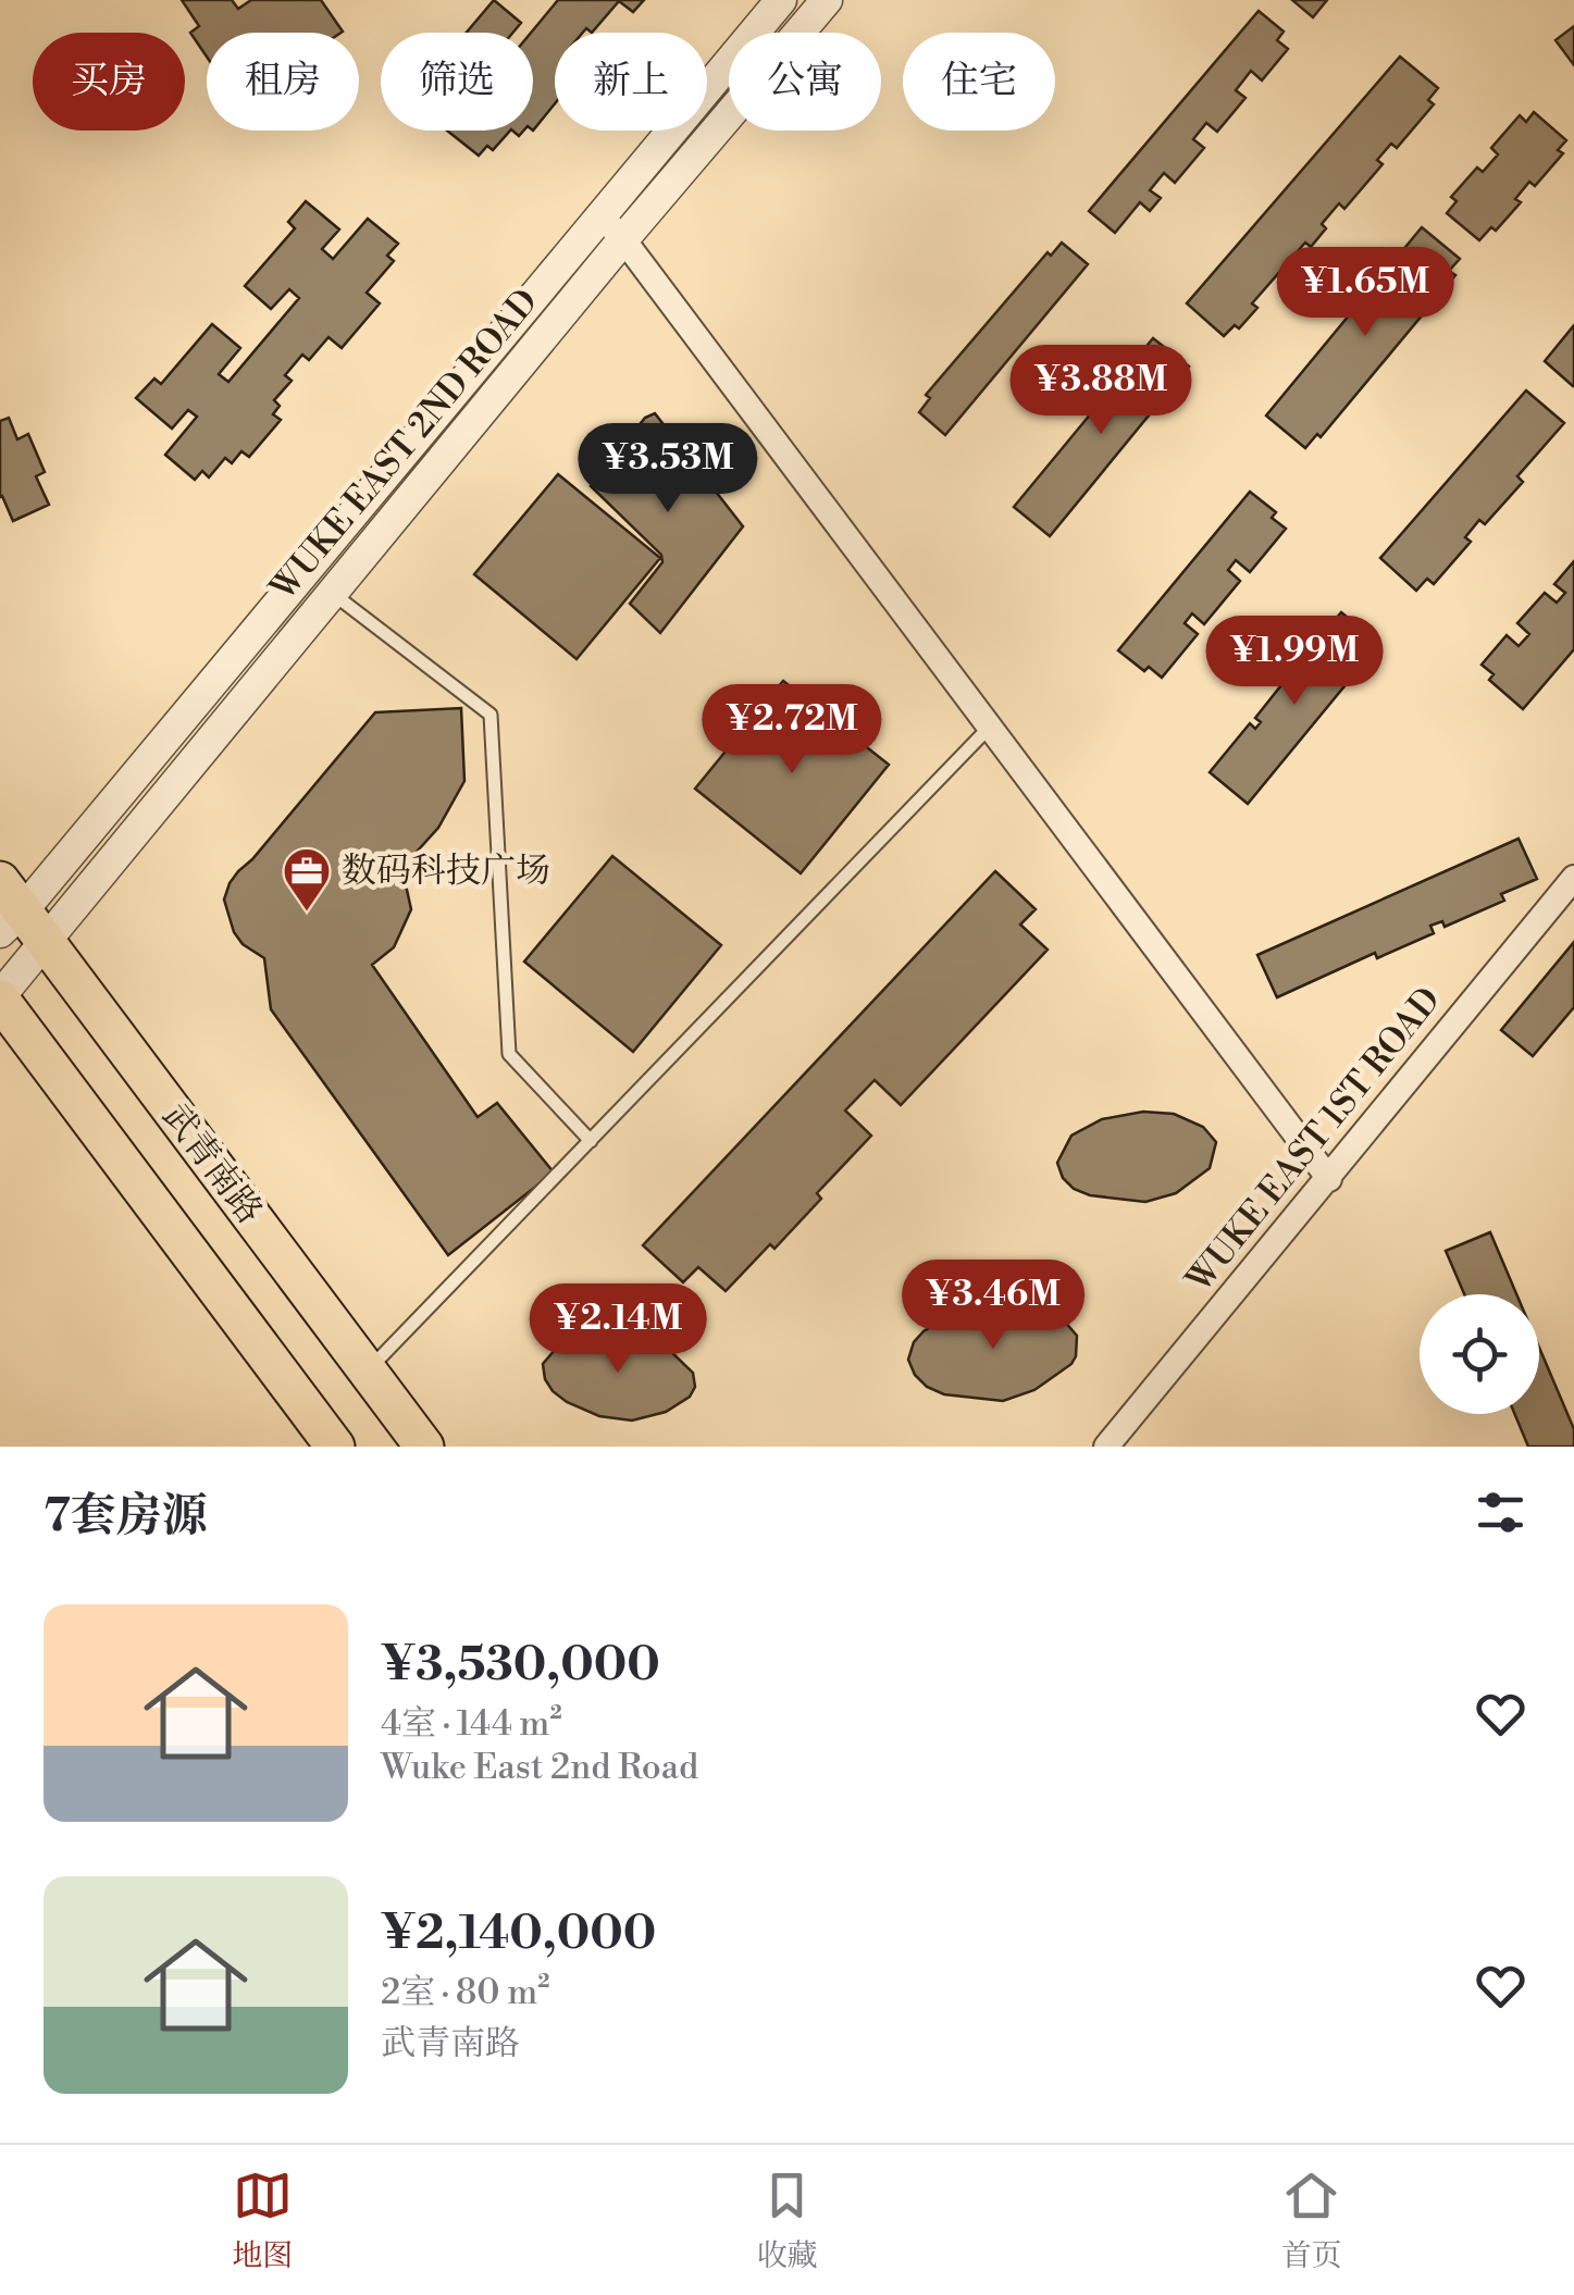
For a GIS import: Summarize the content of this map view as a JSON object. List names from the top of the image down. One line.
{"streets":{"main road":["武青南路"],"street":["WUKE EAST 2ND ROAD","WUKE EAST 1ST ROAD"]},"crossings":[["WUKE EAST 2ND ROAD","武青南路"]],"places":{"office":["数码科技广场"]},"page":{"chip":["买房","租房","筛选","新上","公寓","住宅"],"price":["¥1.65M","¥3.88M","¥3.53M","¥1.99M","¥2.72M","¥3.46M","¥2.14M"],"heading":"7套房源","list":[{"name":"¥3,530,000","note":"4室 · 144 m² · Wuke East 2nd Road"},{"name":"¥2,140,000","note":"2室 · 80 m² · 武青南路"}],"tabs":["地图","收藏","首页"]}}
